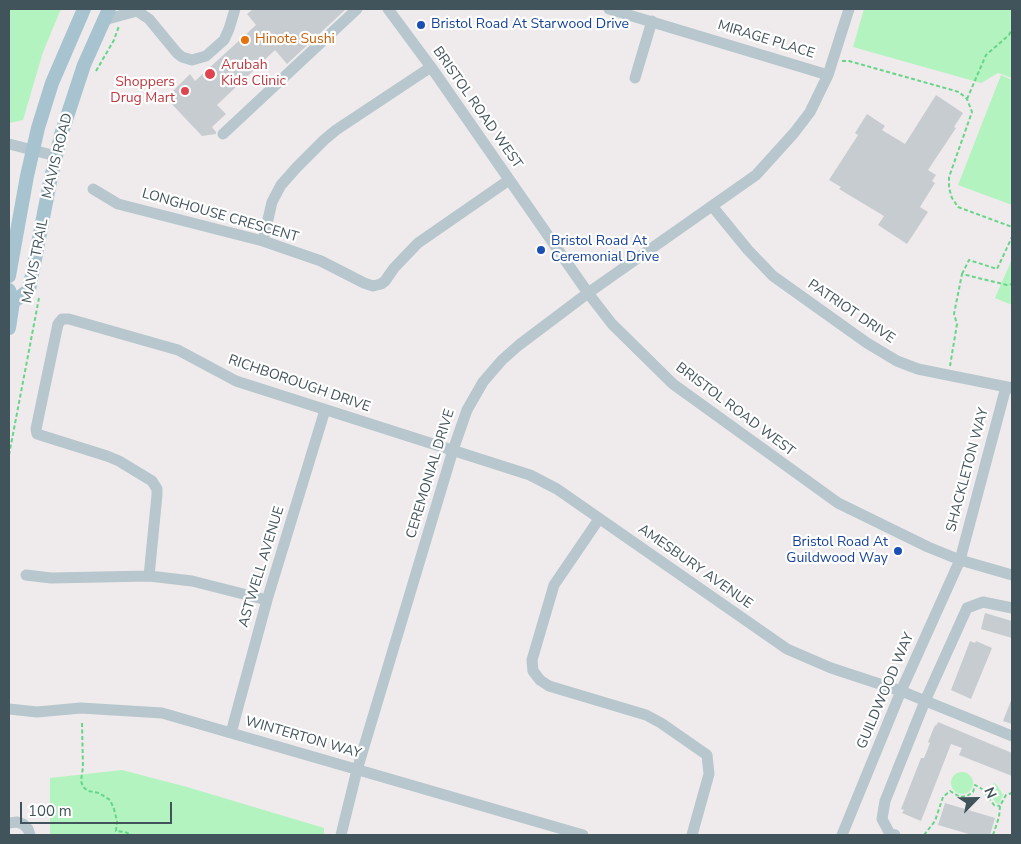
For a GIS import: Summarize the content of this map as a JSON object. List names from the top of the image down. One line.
{"streets":{"main road":["MAVIS ROAD"],"street":["MIRAGE PLACE","BRISTOL ROAD WEST","LONGHOUSE CRESCENT","PATRIOT DRIVE","RICHBOROUGH DRIVE","SHACKLETON WAY","CEREMONIAL DRIVE","ASTWELL AVENUE","AMESBURY AVENUE","GUILDWOOD WAY","WINTERTON WAY"],"path":["MAVIS TRAIL"]},"crossings":[["MIRAGE PLACE","CEREMONIAL DRIVE"],["BRISTOL ROAD WEST","LONGHOUSE CRESCENT"],["BRISTOL ROAD WEST","SHACKLETON WAY"],["BRISTOL ROAD WEST","CEREMONIAL DRIVE"],["BRISTOL ROAD WEST","GUILDWOOD WAY"],["PATRIOT DRIVE","SHACKLETON WAY"],["PATRIOT DRIVE","CEREMONIAL DRIVE"],["RICHBOROUGH DRIVE","CEREMONIAL DRIVE"],["RICHBOROUGH DRIVE","ASTWELL AVENUE"],["RICHBOROUGH DRIVE","AMESBURY AVENUE"],["SHACKLETON WAY","GUILDWOOD WAY"],["CEREMONIAL DRIVE","AMESBURY AVENUE"],["CEREMONIAL DRIVE","WINTERTON WAY"],["ASTWELL AVENUE","WINTERTON WAY"],["AMESBURY AVENUE","GUILDWOOD WAY"]],"places":["Bristol Road At Starwood Drive","Hinote Sushi","Arubah Kids Clinic","Shoppers Drug Mart","Bristol Road At Ceremonial Drive","Bristol Road At Guildwood Way"],"scale_bar":"100 m","north":"top right"}
